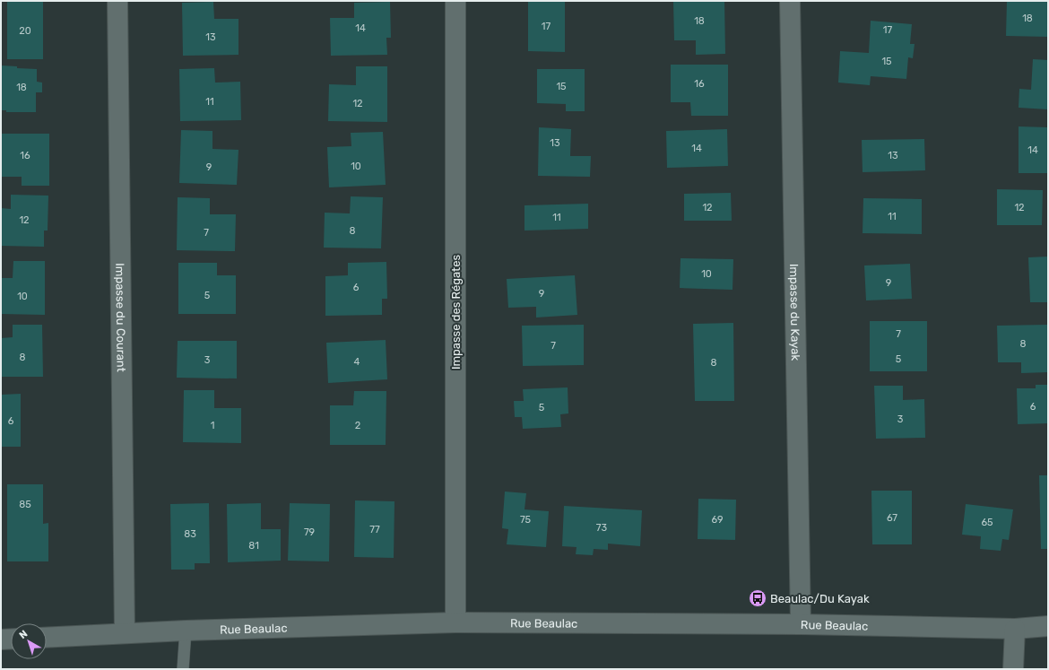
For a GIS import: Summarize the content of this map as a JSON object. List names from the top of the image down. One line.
{"streets":{"street":["Impasse des Régates","Impasse du Kayak","Impasse du Courant","Rue Beaulac"]},"crossings":[["Impasse des Régates","Rue Beaulac"],["Impasse du Kayak","Rue Beaulac"],["Impasse du Courant","Rue Beaulac"]],"places":{"bus stop":["Beaulac/Du Kayak"]},"house_numbers":["18","18","17","14","17","20","13","15","16","15","18","11","12","13","14","14","16","13","10","9","12","12","11","11","12","8","7","10","9","6","9","5","10","7","8","7","8","5","3","4","8","6","5","3","6","1","2","85","67","75","69","65","73","77","79","83","81"],"north":"top left"}
